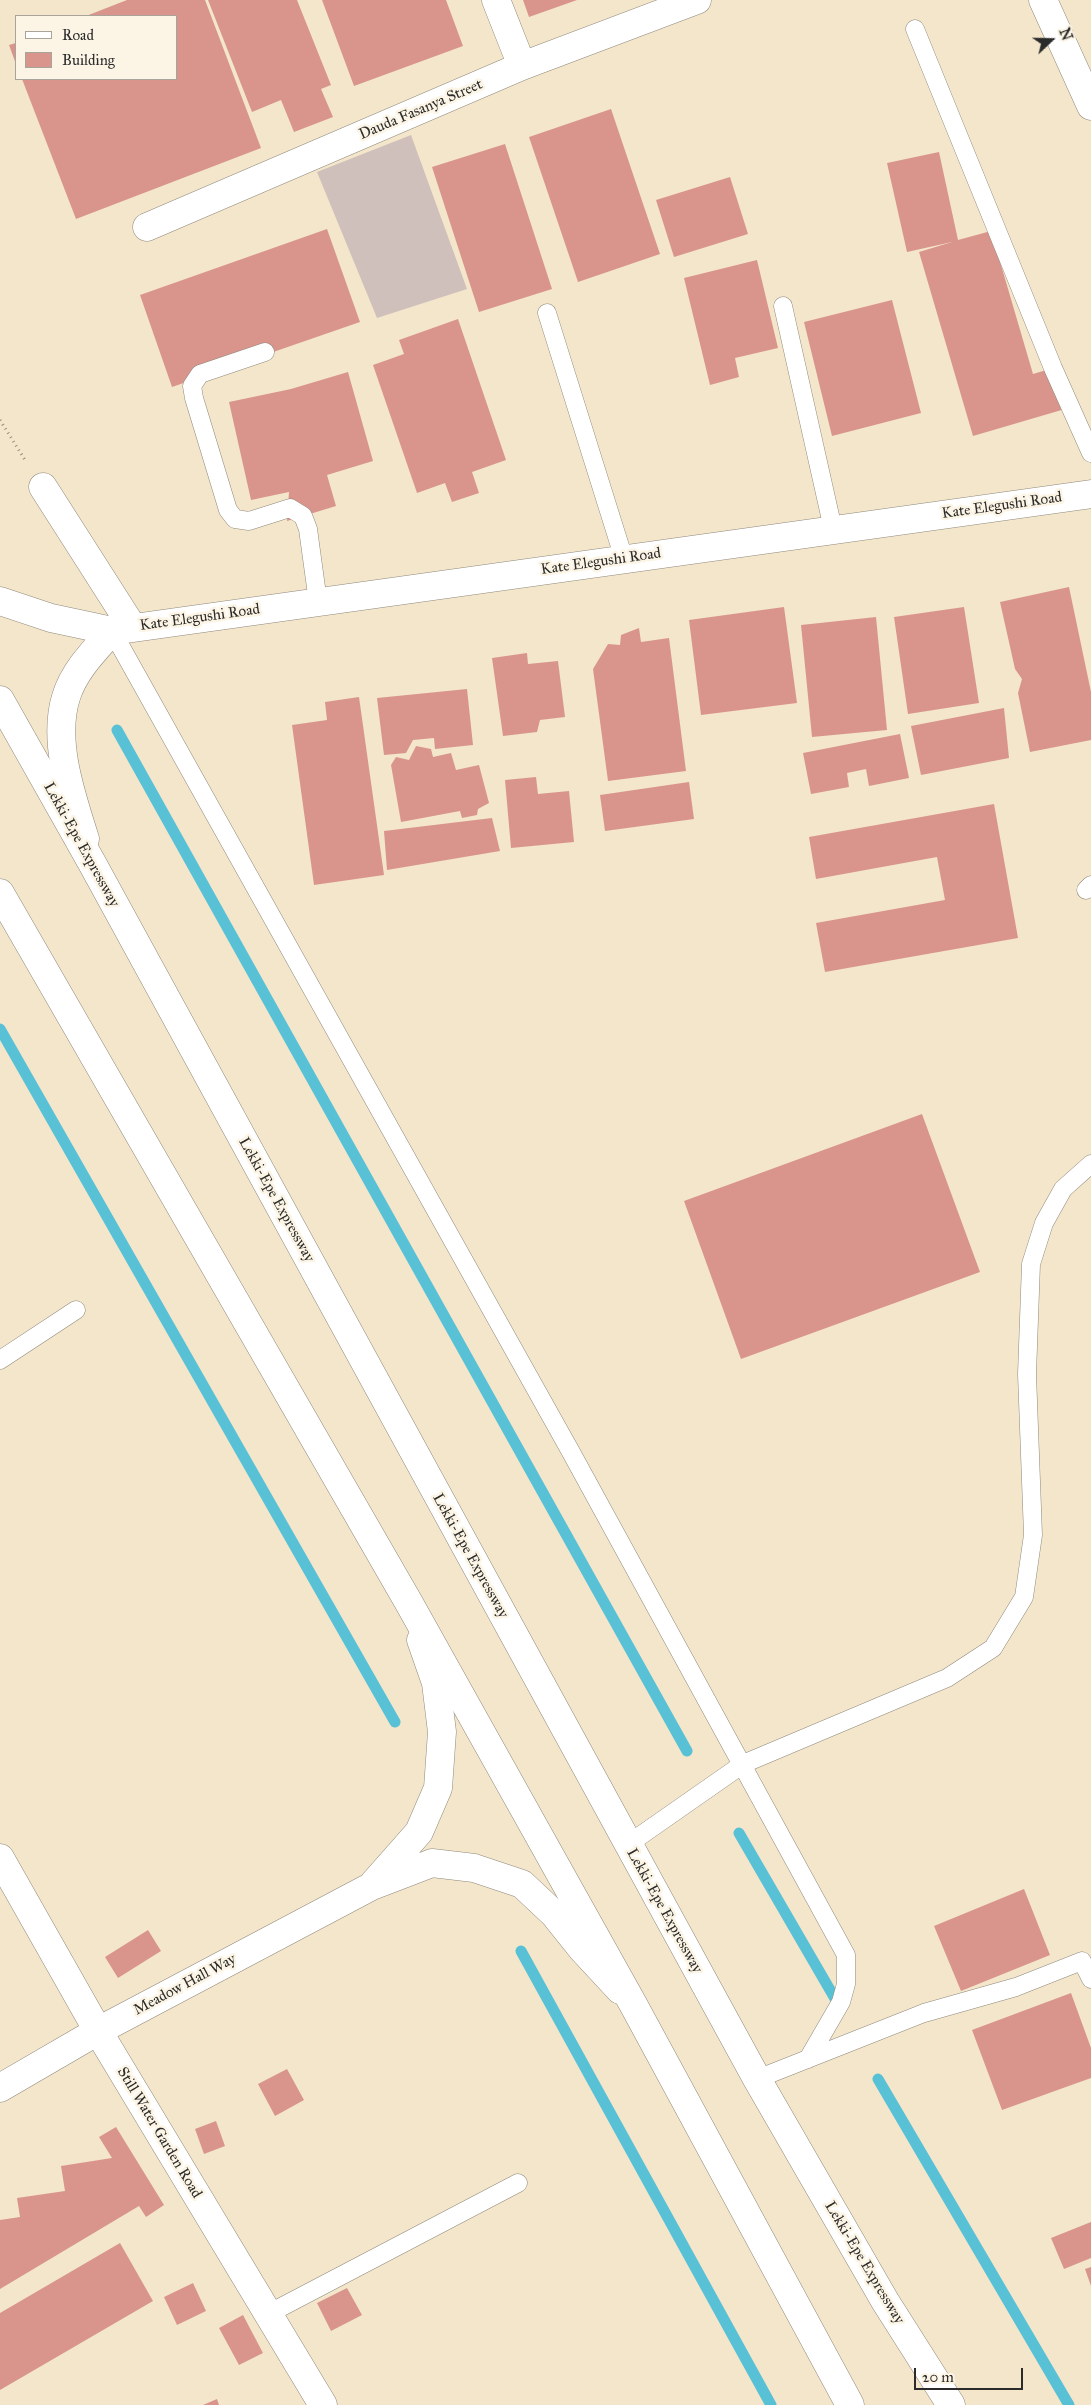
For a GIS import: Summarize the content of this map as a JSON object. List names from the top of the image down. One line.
{"streets":{"main road":["Dauda Fasanya Street","Kate Elegushi Road","Lekki-Epe Expressway","Meadow Hall Way","Still Water Garden Road"]},"crossings":[["Meadow Hall Way","Still Water Garden Road"]],"legend":["Road","Building"],"scale_bar":"20 m","north":"right"}
